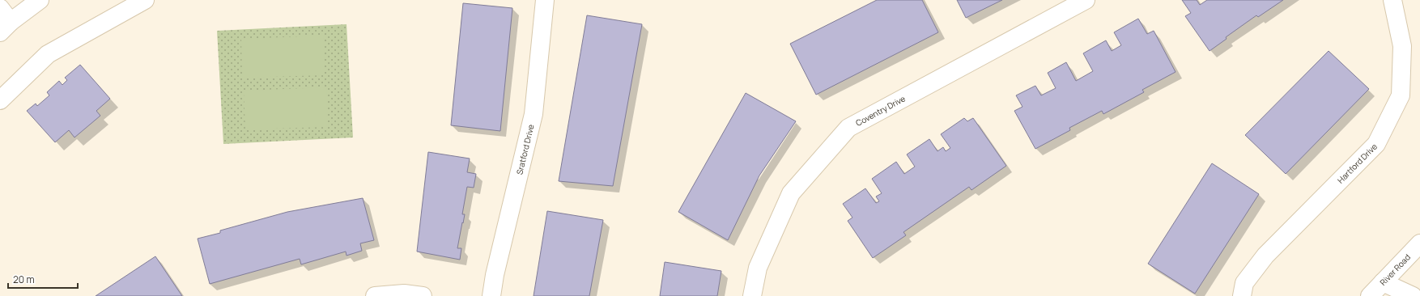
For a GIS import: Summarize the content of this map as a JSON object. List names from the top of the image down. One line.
{"streets":{"street":["Coventry Drive","Sratford Drive","Hartford Drive","River Road"]},"scale_bar":"20 m"}
